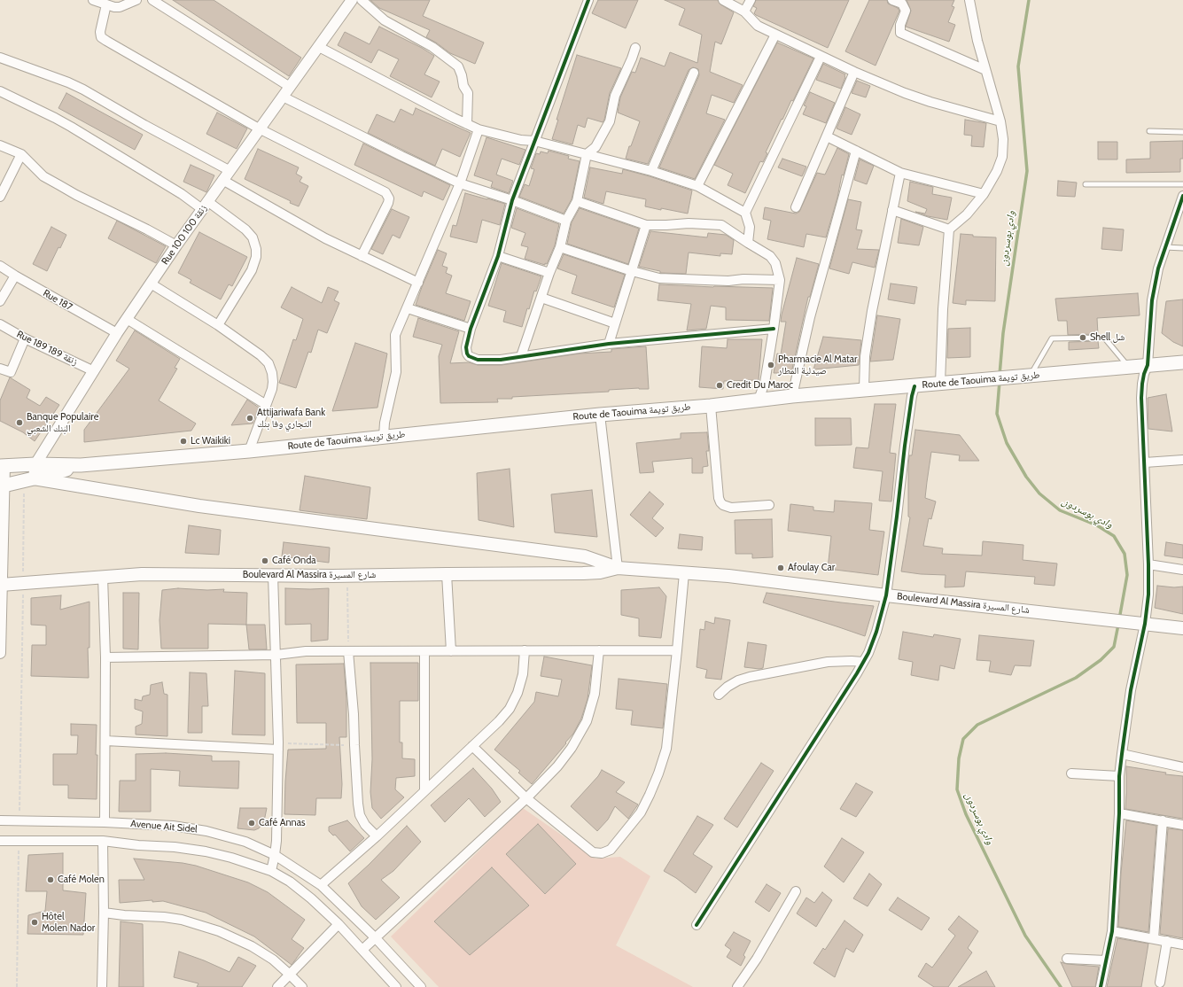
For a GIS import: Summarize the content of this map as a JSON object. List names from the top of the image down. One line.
{"streets":{"main road":["Route de Taouima طريق تويمة","Boulevard Al Massira شارع المسيرة"],"street":["Rue 100 زنقة 100","Rue 187","Rue 189 زنقة 189","Avenue Ait Sidel"]},"crossings":[["Rue 100 زنقة 100","Rue 187"],["Rue 100 زنقة 100","Rue 189 زنقة 189"],["Rue 100 زنقة 100","Route de Taouima طريق تويمة"],["Rue 100 زنقة 100","Boulevard Al Massira شارع المسيرة"],["Route de Taouima طريق تويمة","Boulevard Al Massira شارع المسيرة"]],"water":["وادي بوسردون"],"places":["Shell شل","Pharmacie Al Matar صيدلية المطار","Credit Du Maroc","Attijariwafa Bank التجاري وفا بنك","Banque Populaire البنك الشعبي","Lc Waikiki","Café Onda","Afoulay Car","Café Annas","Café Molen","Hôtel Molen Nador"]}
